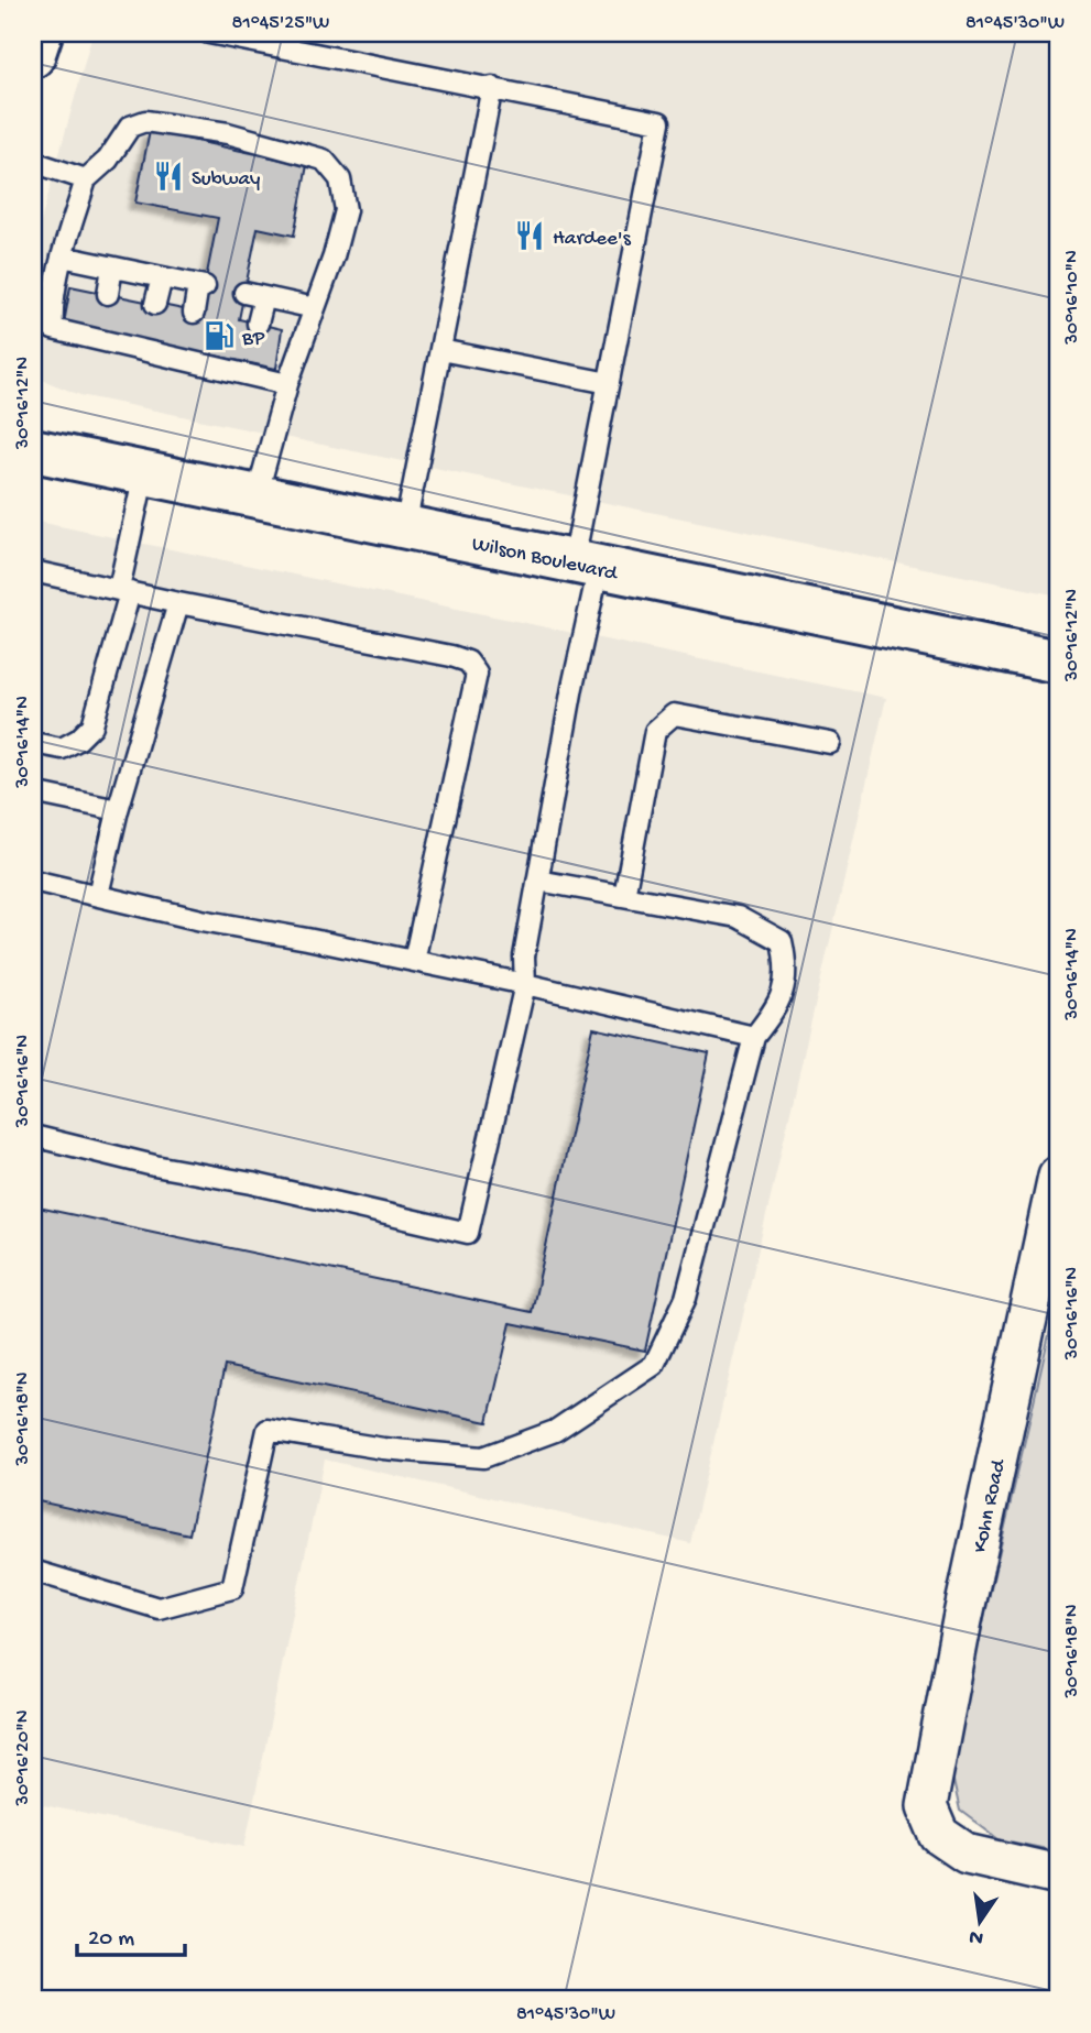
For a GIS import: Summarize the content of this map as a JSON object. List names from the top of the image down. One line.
{"streets":{"main road":["Wilson Boulevard"],"street":["Kohn Road"]},"places":{"restaurant":["Subway","Hardee's"],"fuel station":["BP"]},"scale_bar":"20 m","north":"bottom","coordinates":["81°45'25\"W","81°45'30\"W","30°16'10\"N","30°16'12\"N","30°16'14\"N","30°16'16\"N","30°16'18\"N","30°16'20\"N"]}
